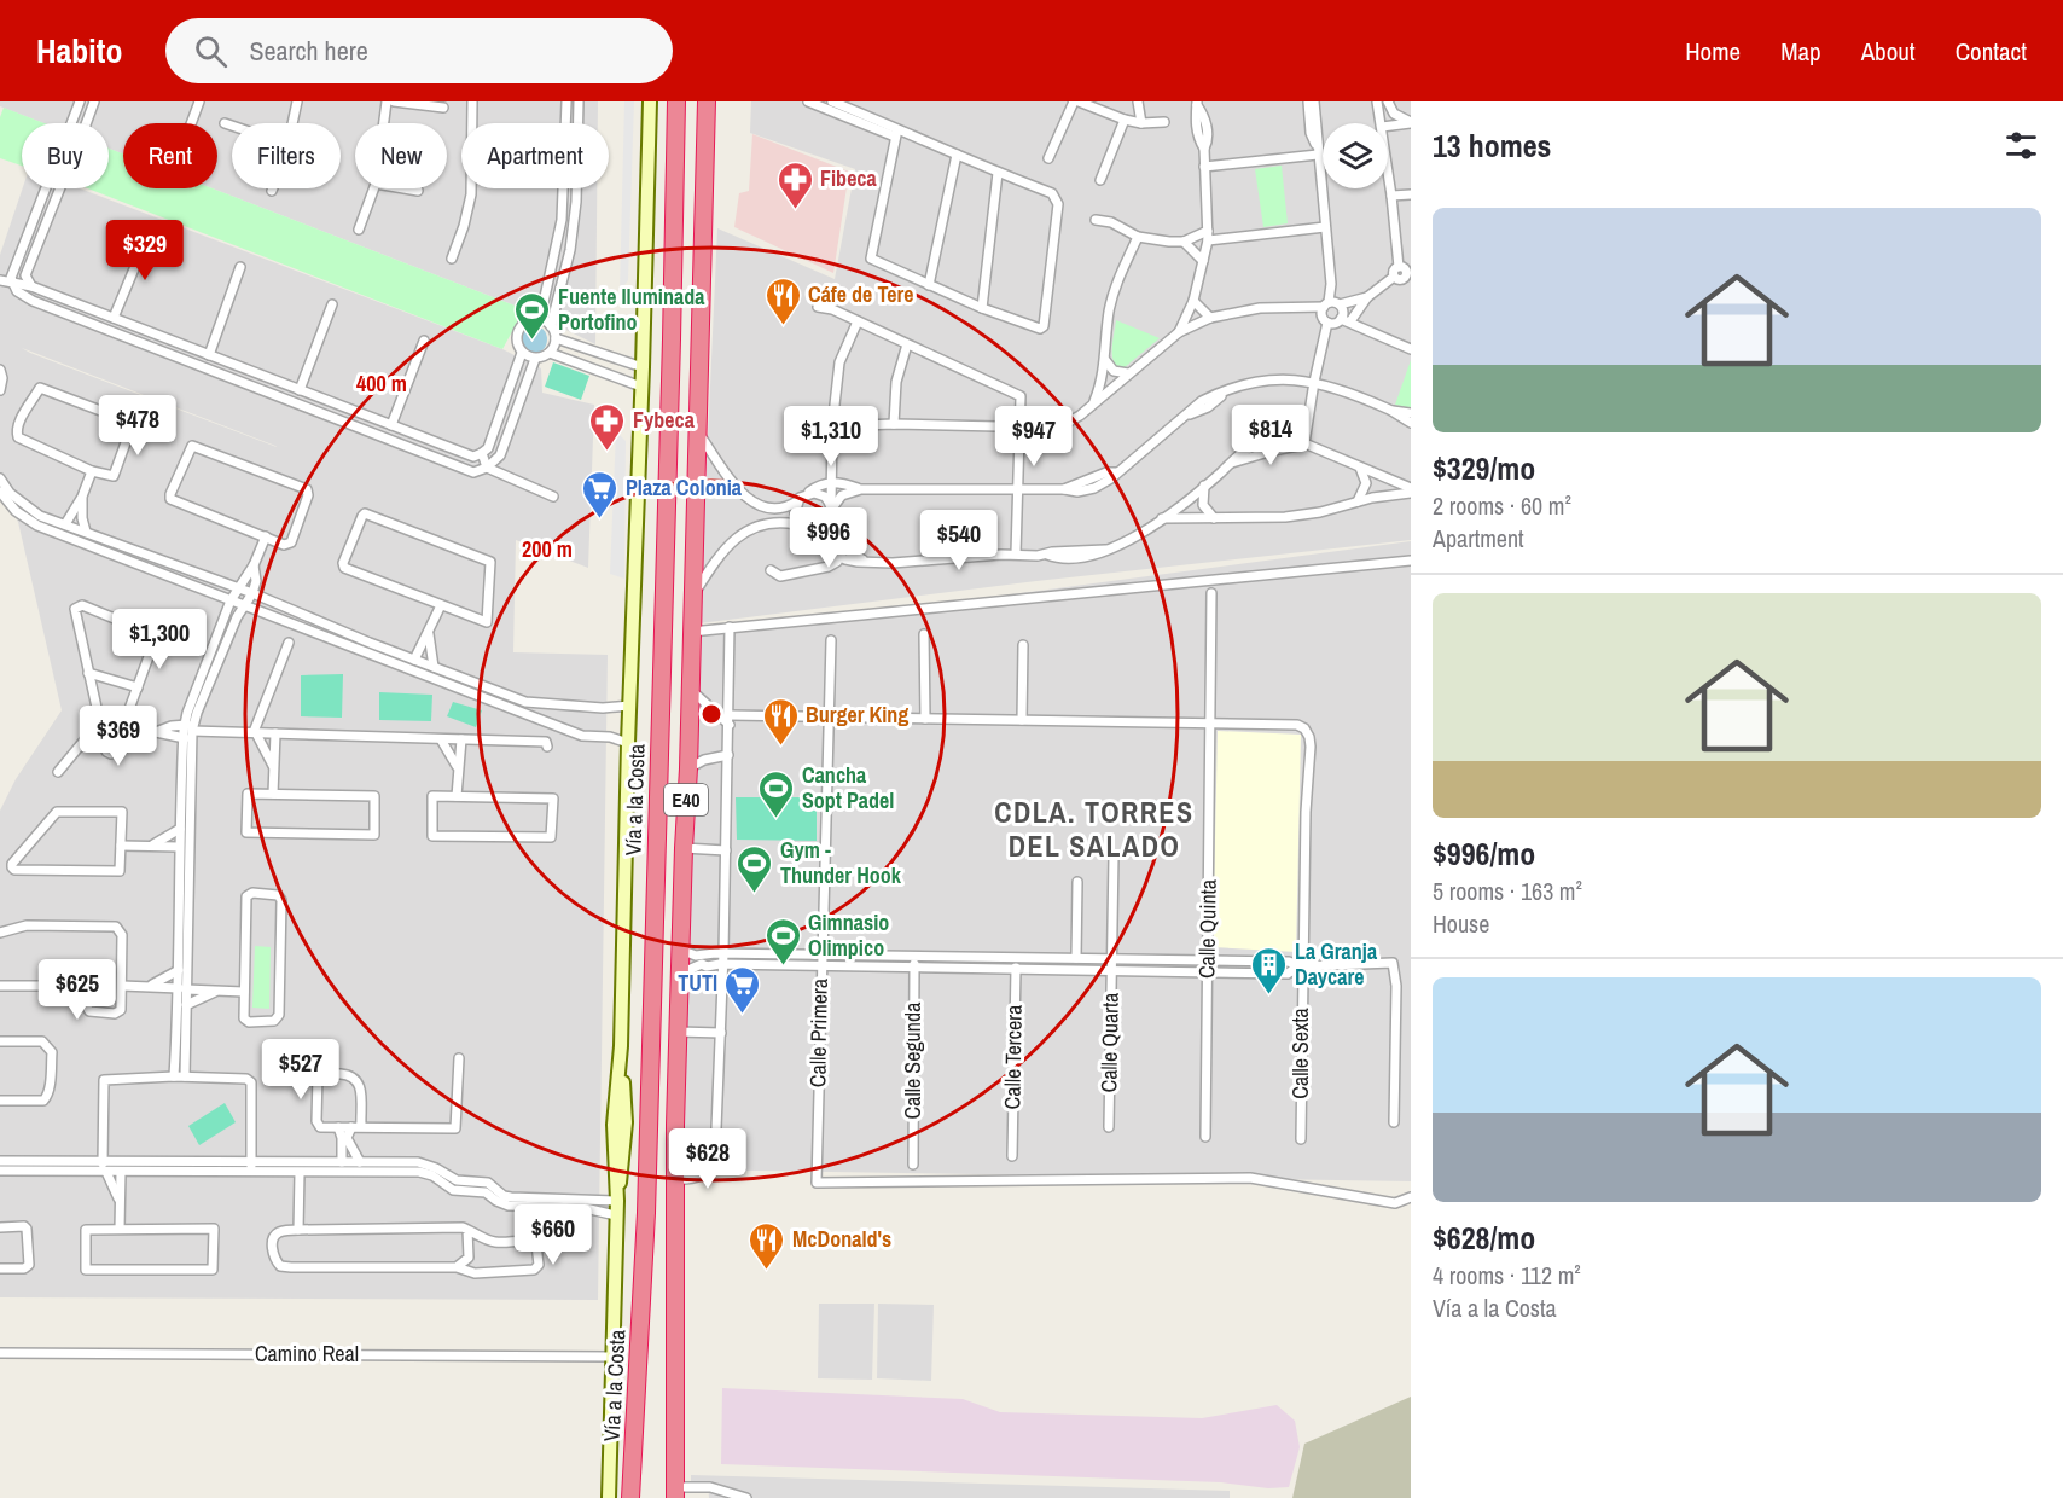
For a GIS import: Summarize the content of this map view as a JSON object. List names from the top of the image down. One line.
{"streets":{"highway":["Vía a la Costa","E40"],"street":["Calle Quinta","Calle Primera","Calle Quarta","Calle Sexta","Calle Tercera","Calle Segunda","Camino Real"]},"crossings":[["Vía a la Costa","Camino Real"],["Calle Quinta","Calle Sexta"],["Calle Primera","Calle Sexta"]],"districts":["CDLA. TORRES DEL SALADO"],"places":{"pharmacy":["Fibeca","Fybeca"],"restaurant":["Cáfe de Tere","Burger King","McDonald's"],"sports":["Fuente Iluminada Portofino","Cancha Sopt Padel","Gym - Thunder Hook","Gimnasio Olimpico"],"supermarket":["Plaza Colonia","TUTI"],"building":["La Granja Daycare"]},"page":{"header":"Habito","search":"Search here","nav":["Home","Map","About","Contact"],"heading":"13 homes","chip":["Buy","Rent","Filters","New","Apartment"],"list":[{"name":"$329/mo","note":"2 rooms · 60 m² · Apartment"},{"name":"$996/mo","note":"5 rooms · 163 m² · House"},{"name":"$628/mo","note":"4 rooms · 112 m² · Vía a la Costa"}],"price":["$329","$478","$814","$1,310","$947","$996","$540","$1,300","$369","$625","$527","$628","$660"]},"rings":["400 m","200 m"]}
